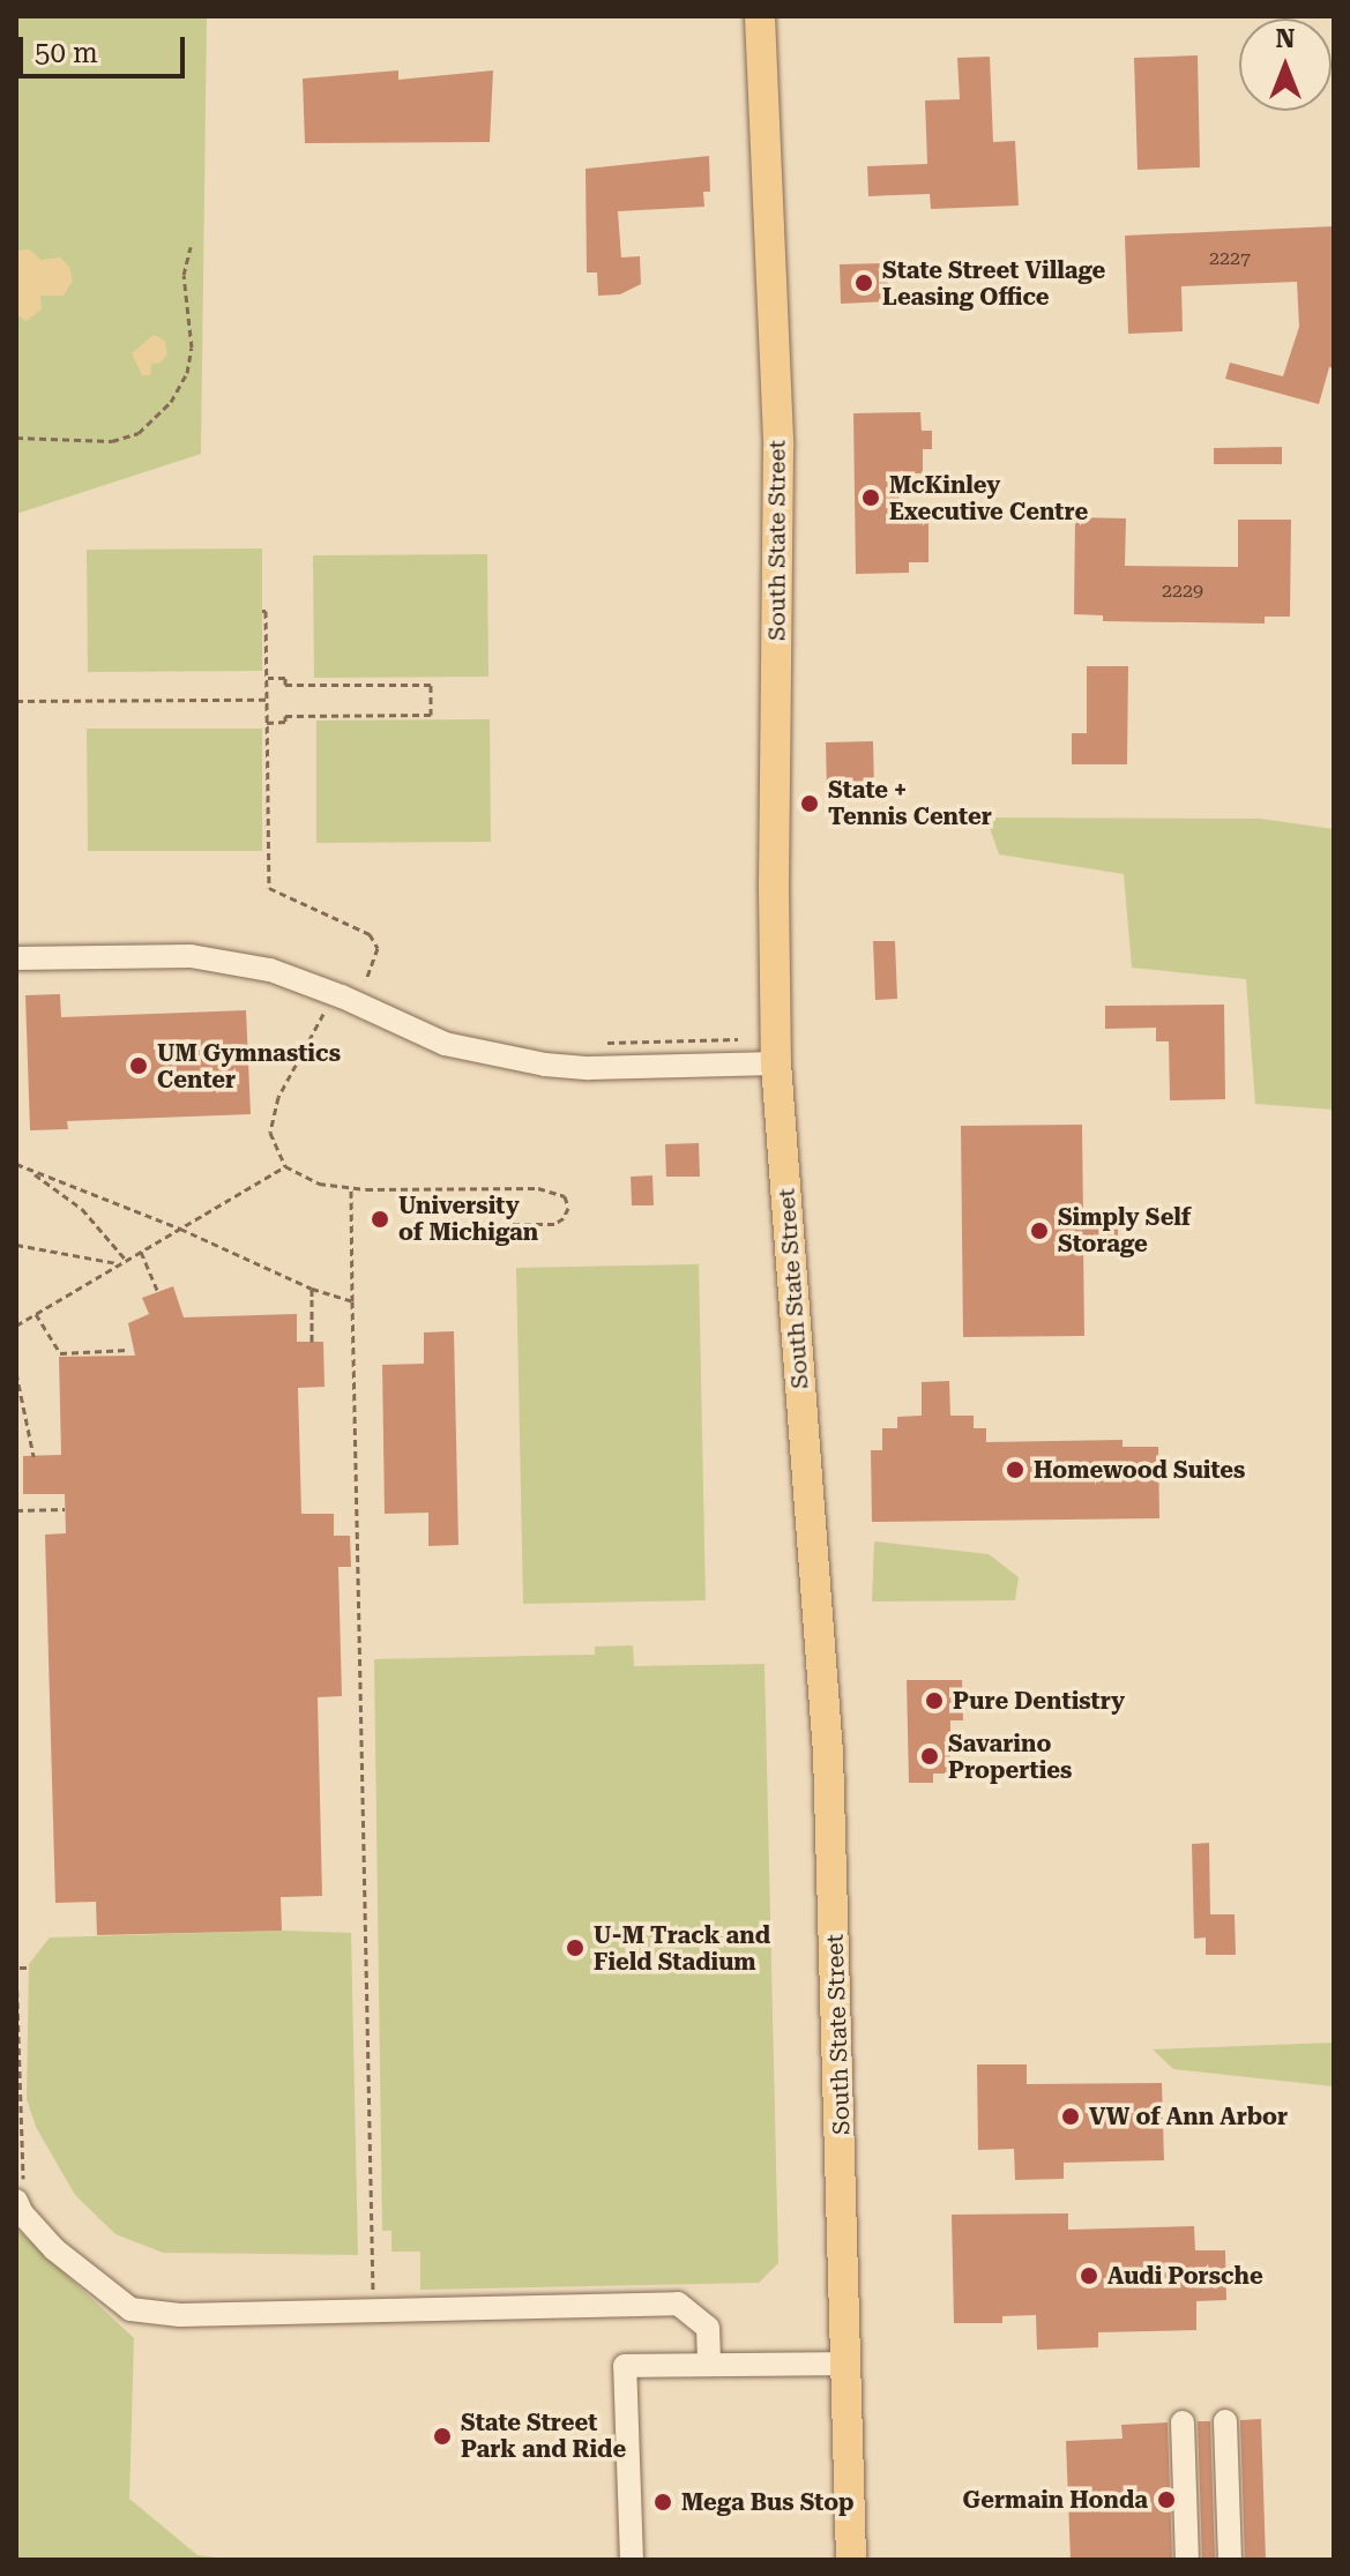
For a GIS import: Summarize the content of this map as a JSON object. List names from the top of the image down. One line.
{"streets":{"main road":["South State Street"]},"places":["State Street Village Leasing Office","McKinley Executive Centre","State + Tennis Center","UM Gymnastics Center","University of Michigan","Simply Self Storage","Homewood Suites","Pure Dentistry","Savarino Properties","U-M Track and Field Stadium","VW of Ann Arbor","Audi Porsche","State Street Park and Ride","Germain Honda","Mega Bus Stop"],"house_numbers":["2227","2229"],"scale_bar":"50 m","north":"top"}
